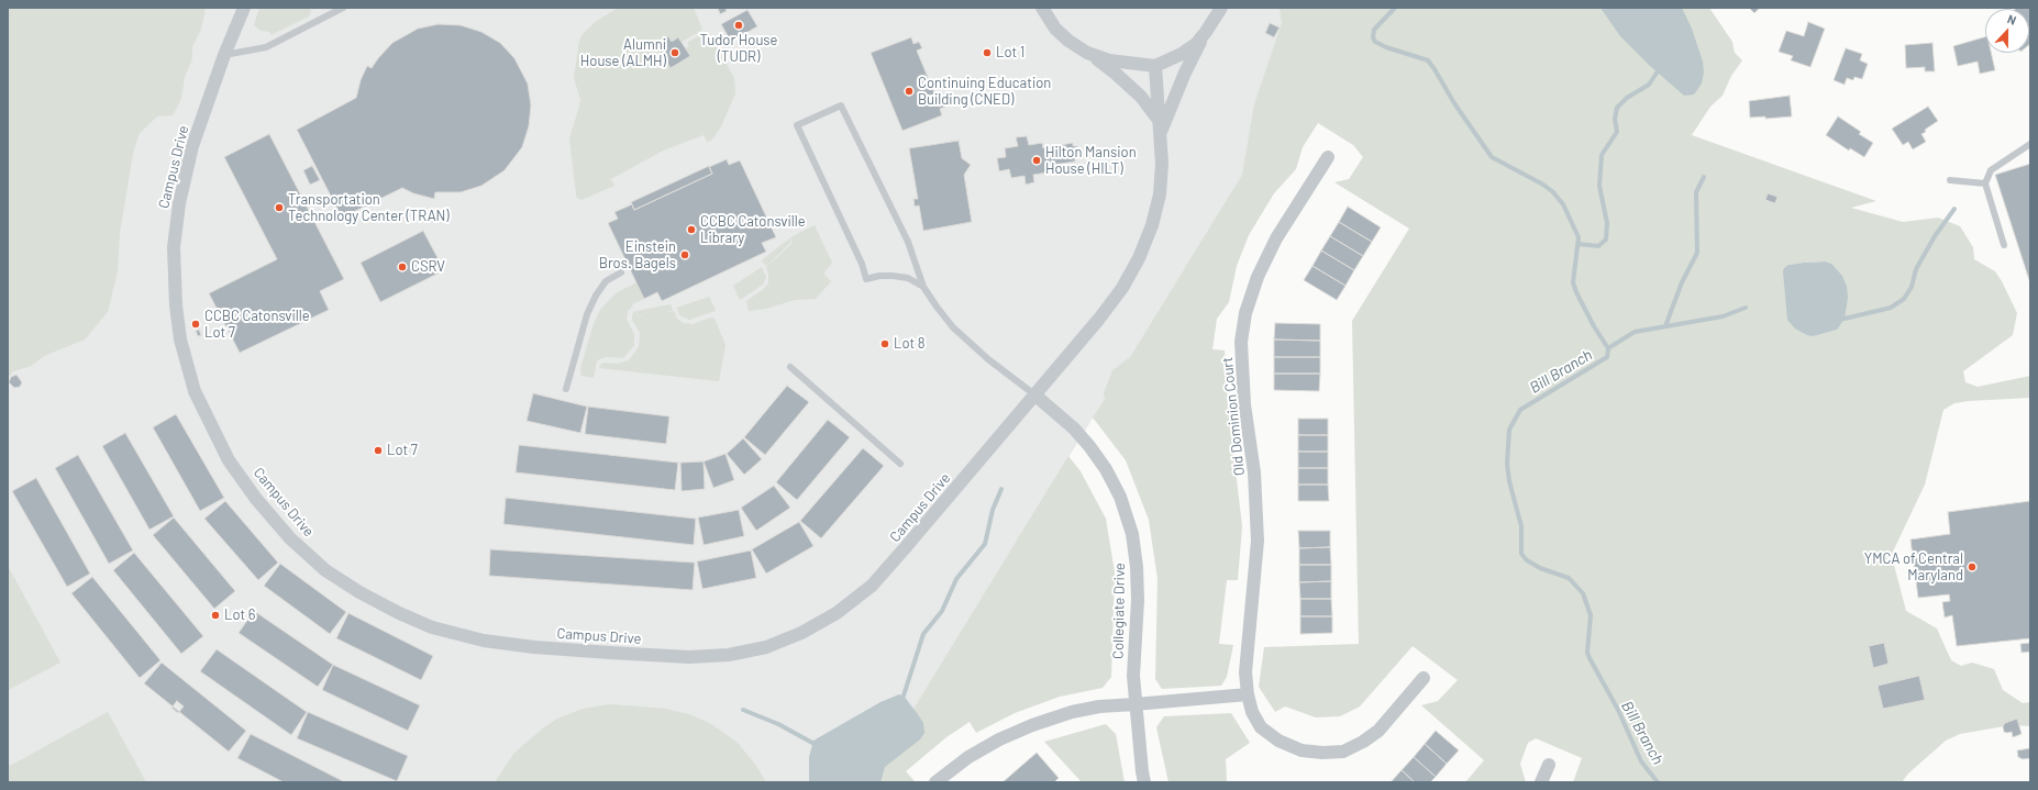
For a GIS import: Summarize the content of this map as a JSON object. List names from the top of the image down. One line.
{"streets":{"street":["Campus Drive","Old Dominion Court","Collegiate Drive"]},"crossings":[["Campus Drive","Collegiate Drive"]],"water":["Bill Branch"],"places":["Tudor House (TUDR)","Alumni House (ALMH)","Lot 1","Continuing Education Building (CNED)","Hilton Mansion House (HILT)","Transportation Technology Center (TRAN)","CCBC Catonsville Library","Einstein Bros. Bagels","CSRV","CCBC Catonsville Lot 7","Lot 8","Lot 7","YMCA of Central Maryland","Lot 6"],"north":"top"}
